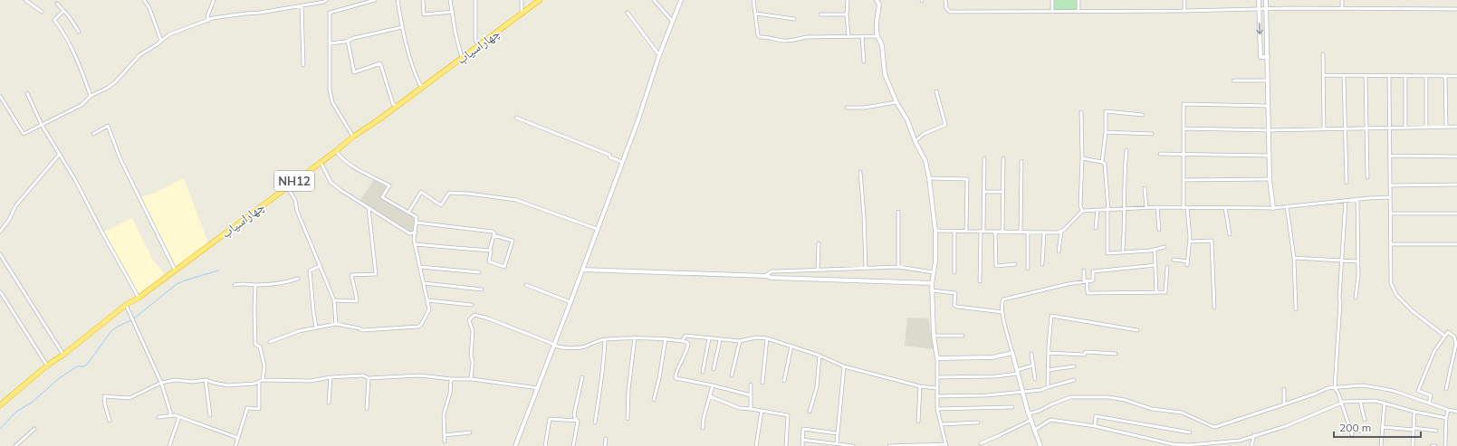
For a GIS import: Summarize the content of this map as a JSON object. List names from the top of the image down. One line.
{"streets":{"highway":["چهاراسیاب","NH12"]},"scale_bar":"200 m"}
